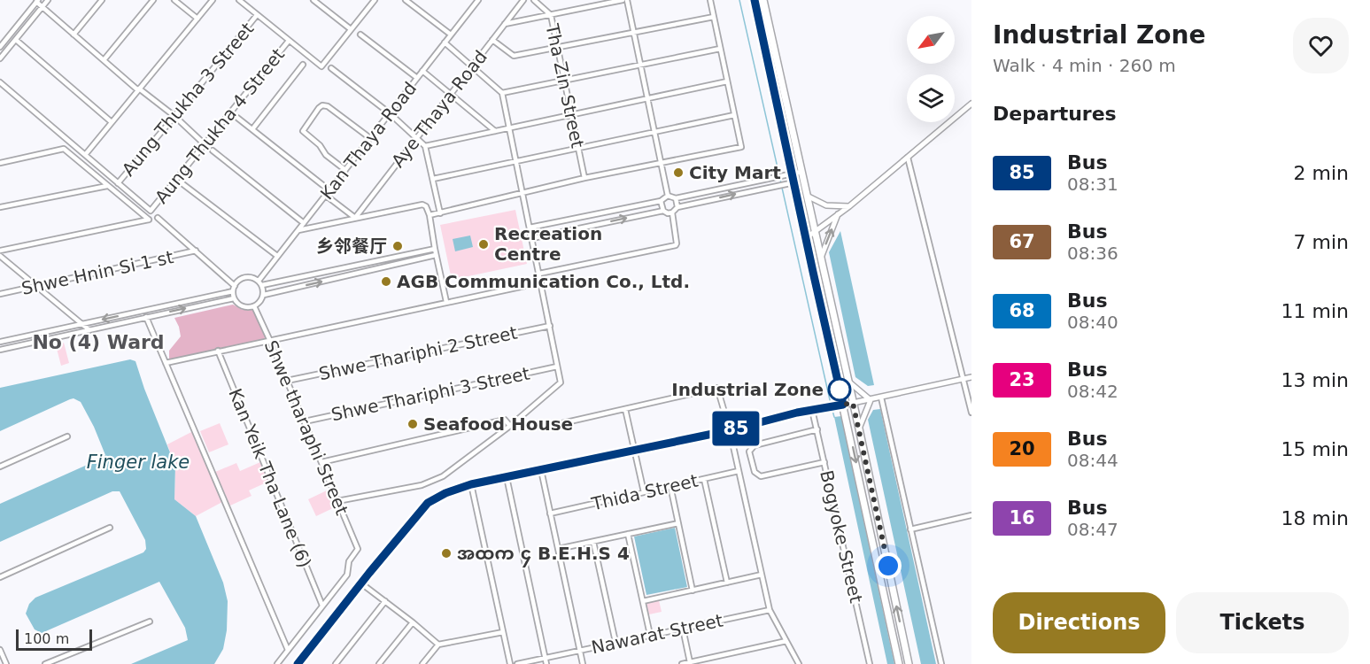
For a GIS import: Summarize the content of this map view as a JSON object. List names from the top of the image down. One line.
{"streets":{"street":["Tha Zin Street","Aung Thukha 3 Street","Aye Thaya Road","Aung Thukha 4 Street","Kan Thaya Road","Shwe Hnin Si 1 st","Shwe Thariphi 2 Street","Shwe Thariphi 3 Street","Shwe tharaphi Street","Kan Yeik Tha Lane (6)","Thida Street","Bogyoke Street","Nawarat Street"]},"crossings":[["Aung Thukha 3 Street","Aung Thukha 4 Street"],["Kan Thaya Road","Shwe tharaphi Street"],["Shwe Thariphi 2 Street","Shwe tharaphi Street"],["Shwe Thariphi 3 Street","Shwe tharaphi Street"],["Shwe tharaphi Street","Kan Yeik Tha Lane (6)"]],"districts":["No (4) Ward"],"water":["Finger lake"],"places":["City Mart","Recreation Centre","乡邻餐厅","AGB Communication Co., Ltd.","Industrial Zone","Seafood House","အထက ၄ B.E.H.S 4"],"lines":["bus line 85"],"scale_bar":"100 m","north":"bottom left","page":{"on_map":"85","heading":[["Industrial Zone","Walk · 4 min · 260 m"],"Departures"],"list":[{"mark":"85","name":"Bus","note":"08:31","value":"2 min"},{"mark":"67","name":"Bus","note":"08:36","value":"7 min"},{"mark":"68","name":"Bus","note":"08:40","value":"11 min"},{"mark":"23","name":"Bus","note":"08:42","value":"13 min"},{"mark":"20","name":"Bus","note":"08:44","value":"15 min"},{"mark":"16","name":"Bus","note":"08:47","value":"18 min"}],"buttons":["Directions","Tickets"],"scale":"100 m"}}
